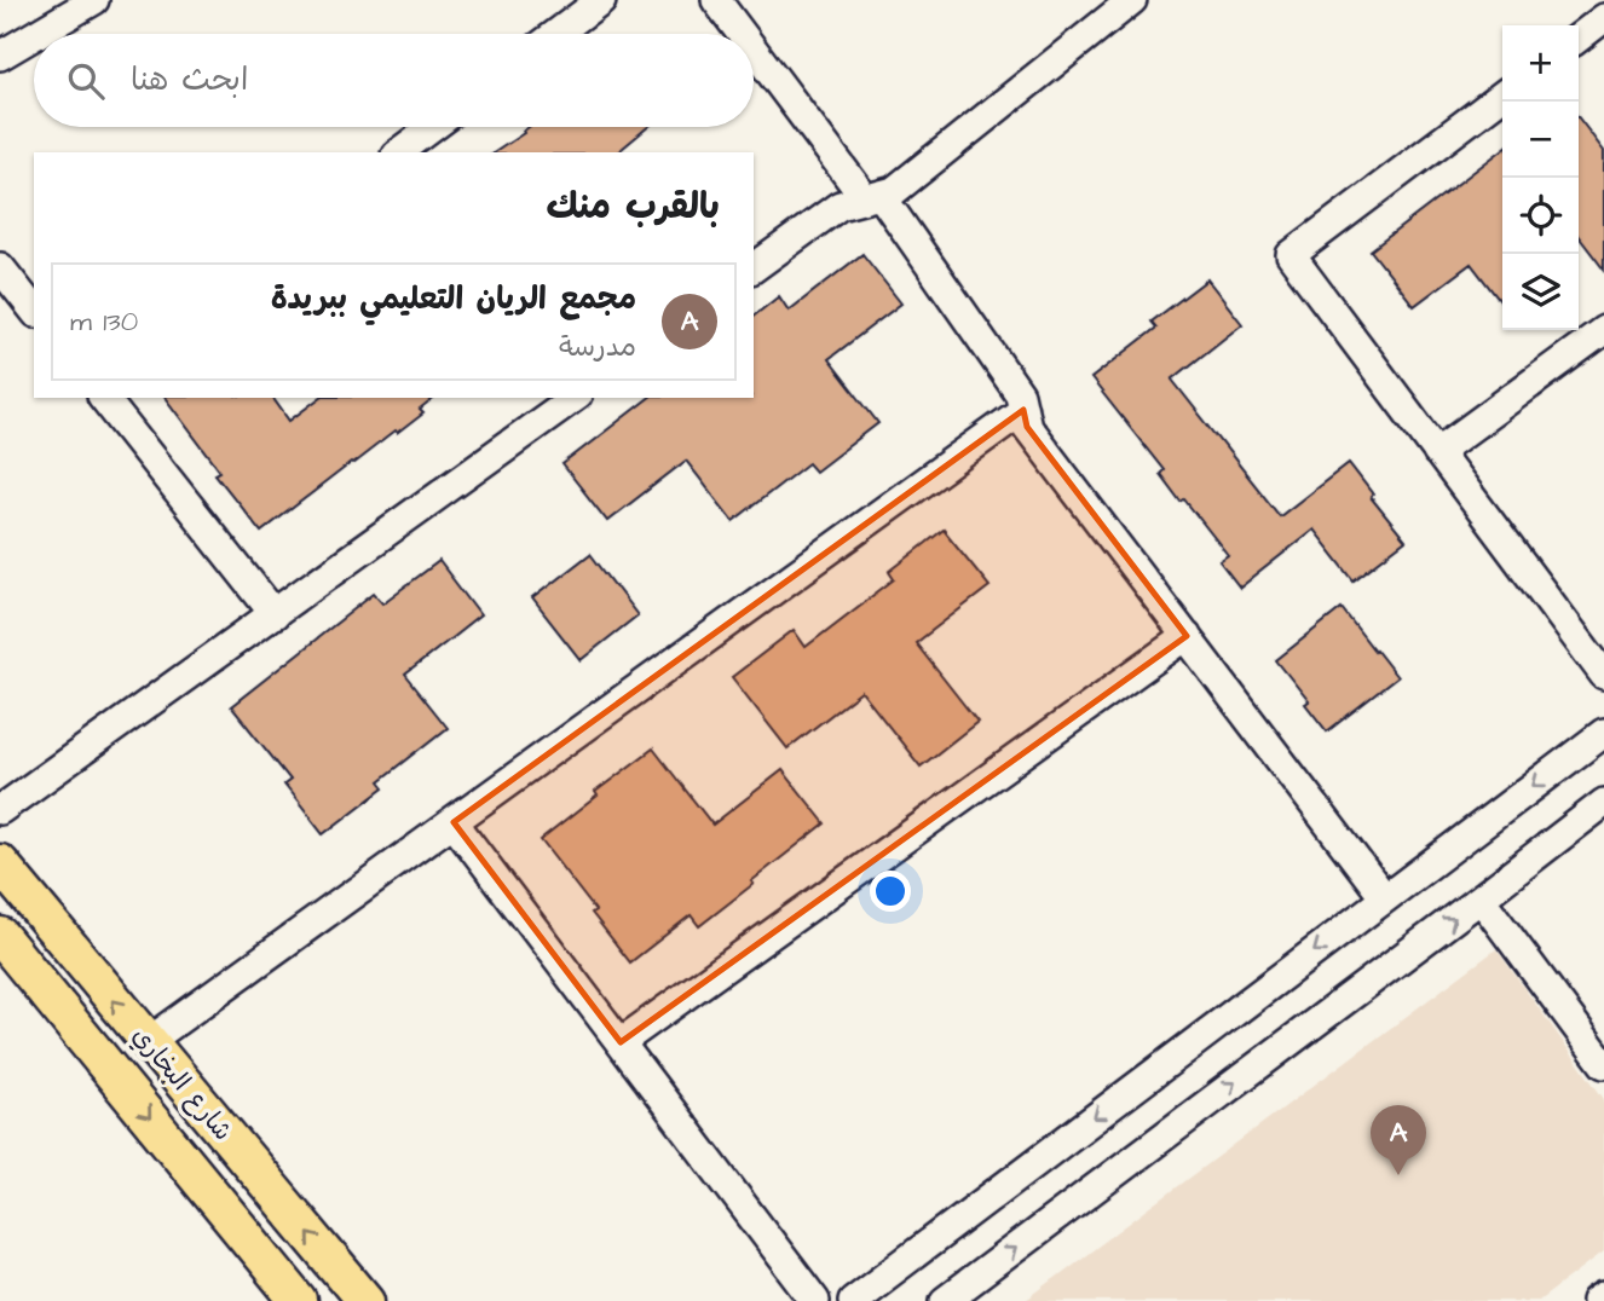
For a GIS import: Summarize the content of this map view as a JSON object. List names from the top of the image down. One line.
{"streets":{"main road":["شارع البخاري"]},"page":{"map_buttons":["+","−"],"search":"ابحث هنا","heading":"بالقرب منك","list":[{"mark":"A","name":"مجمع الريان التعليمي ببريدة","note":"مدرسة","value":"130 m"}],"pins":"A"}}
